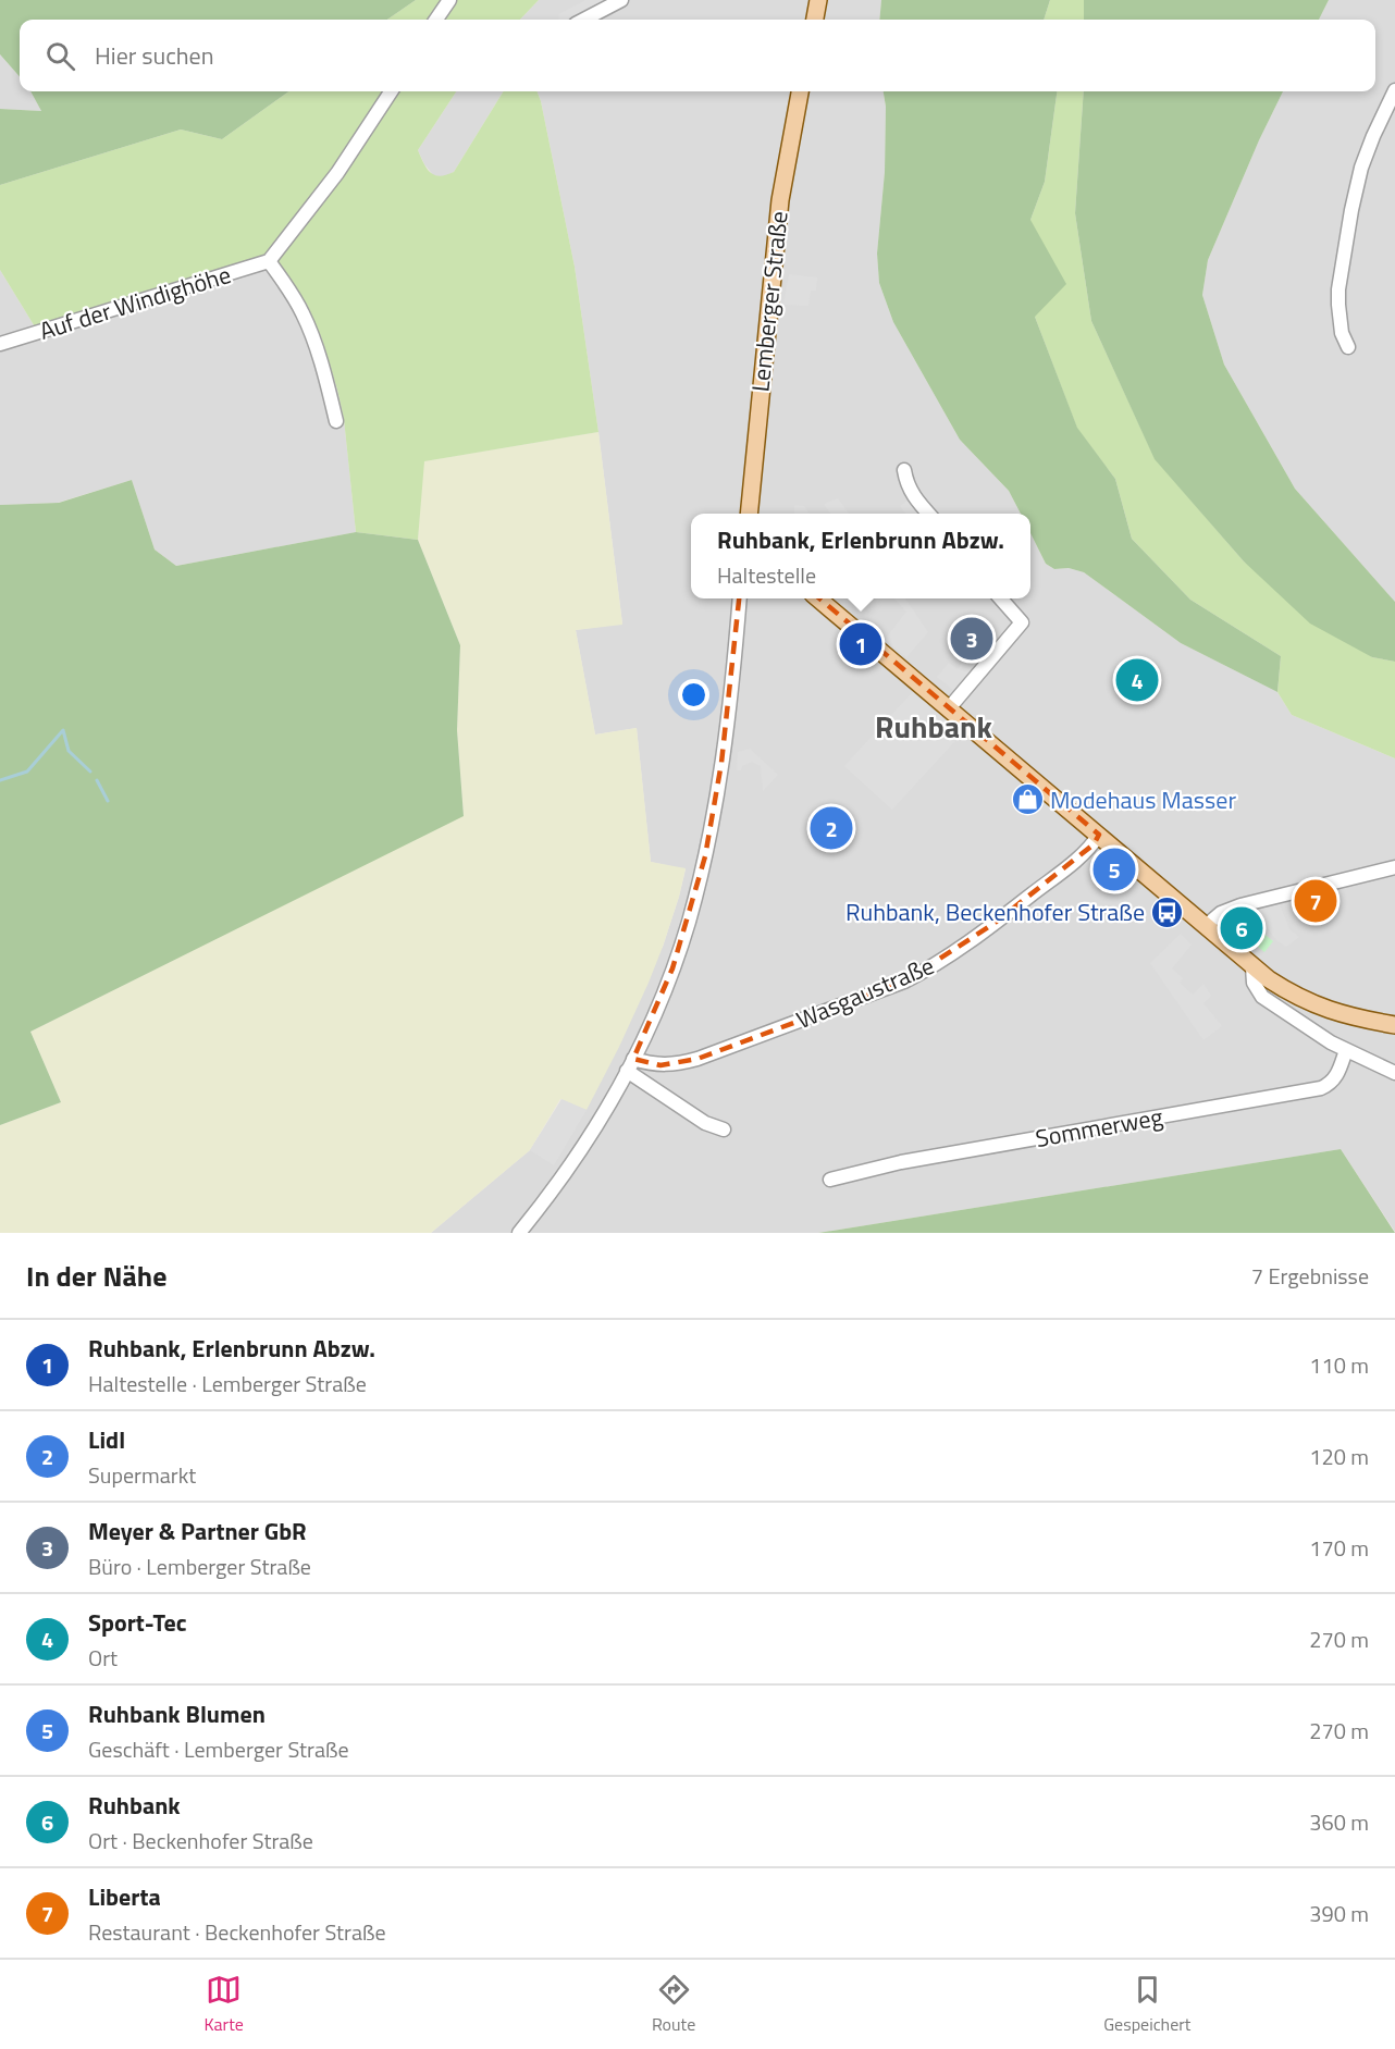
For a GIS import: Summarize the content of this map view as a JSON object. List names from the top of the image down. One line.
{"streets":{"main road":["Lemberger Straße"],"street":["Auf der Windighöhe","Wasgaustraße","Sommerweg"]},"districts":["Ruhbank"],"places":{"shop":["Modehaus Masser"],"bus stop":["Ruhbank, Beckenhofer Straße"]},"page":{"search":"Hier suchen","popup":["Ruhbank, Erlenbrunn Abzw.","Haltestelle"],"pins":["3","1","4","2","5","7","6"],"heading":["In der Nähe","7 Ergebnisse"],"list":[{"mark":"1","name":"Ruhbank, Erlenbrunn Abzw.","note":"Haltestelle · Lemberger Straße","value":"110 m"},{"mark":"2","name":"Lidl","note":"Supermarkt","value":"120 m"},{"mark":"3","name":"Meyer & Partner GbR","note":"Büro · Lemberger Straße","value":"170 m"},{"mark":"4","name":"Sport-Tec","note":"Ort","value":"270 m"},{"mark":"5","name":"Ruhbank Blumen","note":"Geschäft · Lemberger Straße","value":"270 m"},{"mark":"6","name":"Ruhbank","note":"Ort · Beckenhofer Straße","value":"360 m"},{"mark":"7","name":"Liberta","note":"Restaurant · Beckenhofer Straße","value":"390 m"}],"nav":["Karte","Route","Gespeichert"]}}
